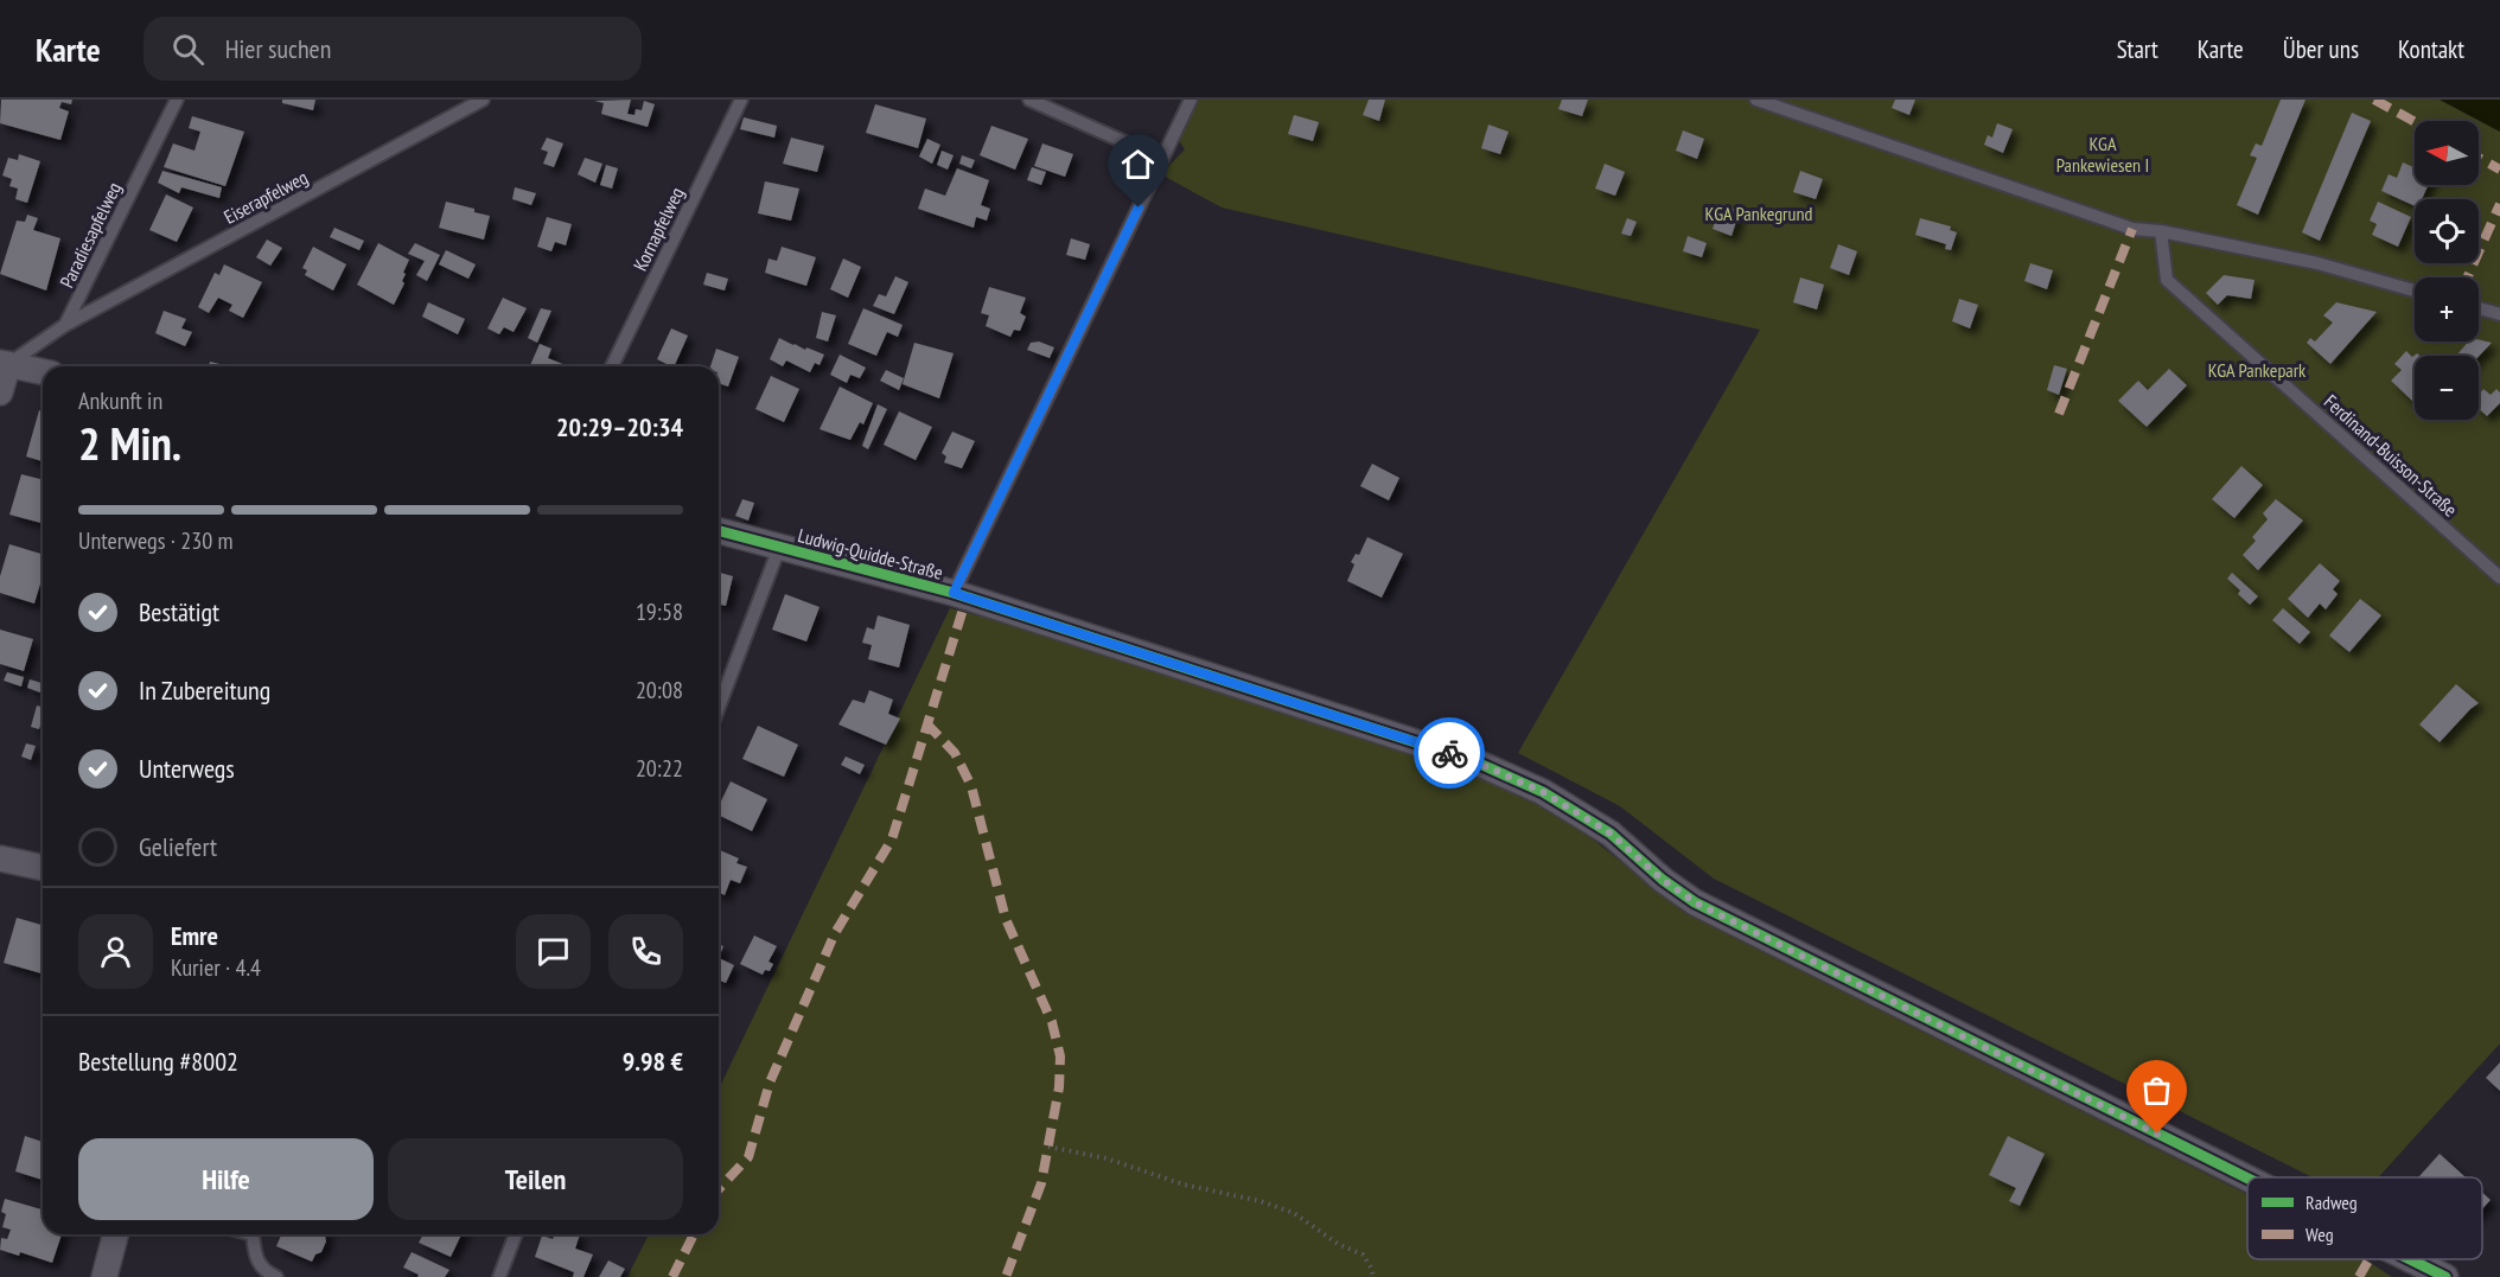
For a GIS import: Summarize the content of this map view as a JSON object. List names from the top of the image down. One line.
{"streets":{"street":["Ludwig-Quidde-Straße"],"lane":["Eiserapfelweg","Kornapfelweg","Paradiesapfelweg","Ferdinand-Buisson-Straße"]},"crossings":[["Eiserapfelweg","Paradiesapfelweg"]],"parks":["KGA Pankewiesen I","KGA Pankegrund","KGA Pankepark"],"legend":["Radweg","Weg"],"north":"left","page":{"header":"Karte","search":"Hier suchen","nav":["Start","Karte","Über uns","Kontakt"],"map_buttons":["+","−"],"heading":["2 Min.","Ankunft in","20:29–20:34"],"panel":["Emre","Kurier · 4.4","Bestellung #8002","9.98 €"],"bar":"Unterwegs · 230 m","list":[["Bestätigt","19:58"],["In Zubereitung","20:08"],["Unterwegs","20:22"],"Geliefert"],"buttons":["Hilfe","Teilen"]}}
